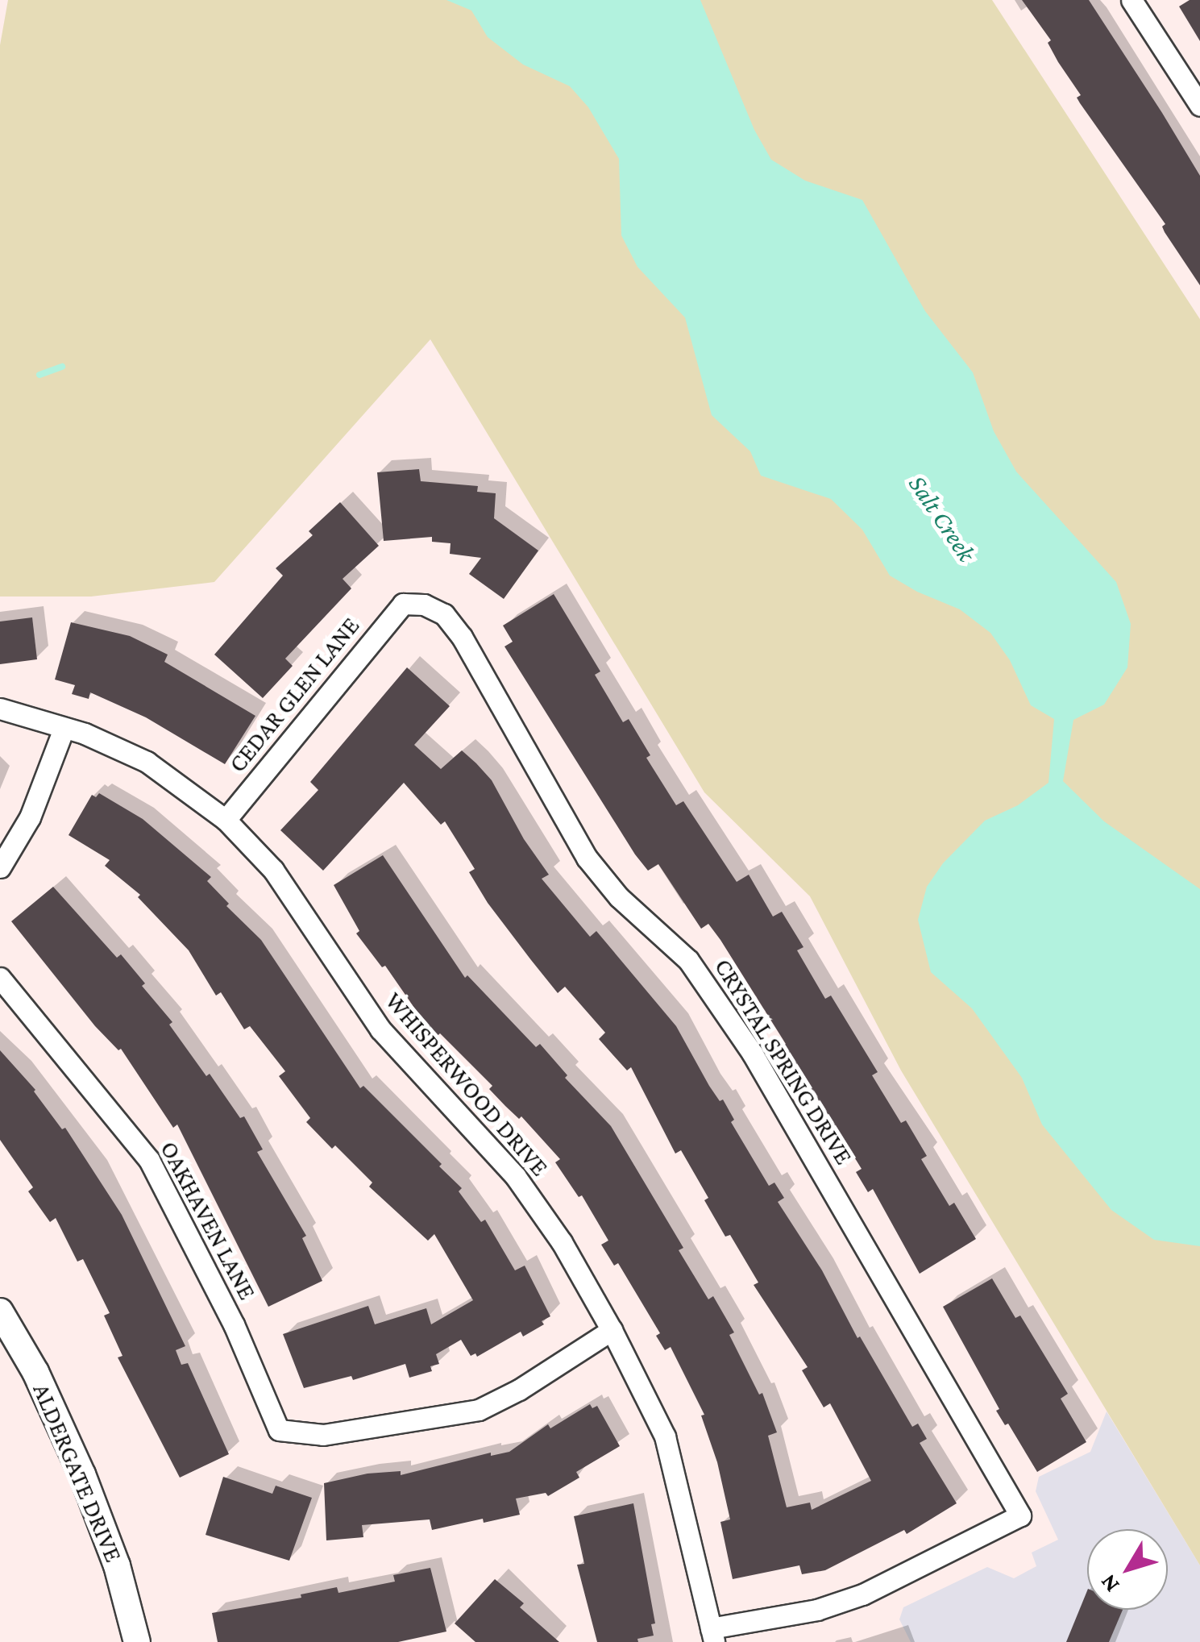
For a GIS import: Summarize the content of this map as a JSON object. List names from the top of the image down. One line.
{"streets":{"street":["CEDAR GLEN LANE","CRYSTAL SPRING DRIVE","WHISPERWOOD DRIVE","OAKHAVEN LANE","ALDERGATE DRIVE"]},"crossings":[["CEDAR GLEN LANE","CRYSTAL SPRING DRIVE"],["CEDAR GLEN LANE","WHISPERWOOD DRIVE"],["CRYSTAL SPRING DRIVE","WHISPERWOOD DRIVE"],["WHISPERWOOD DRIVE","OAKHAVEN LANE"]],"water":["Salt Creek"],"north":"bottom left"}
